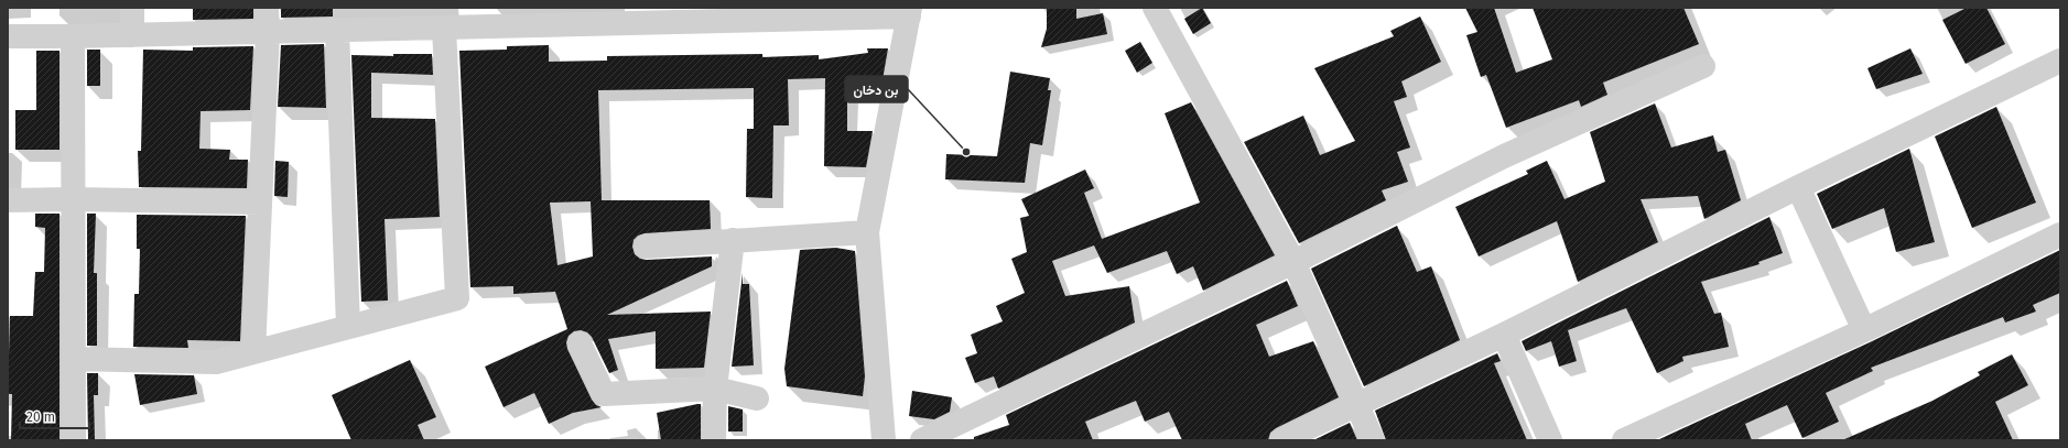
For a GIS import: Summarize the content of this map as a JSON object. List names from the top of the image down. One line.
{"places":["بن دخان"],"scale_bar":"20 m"}
